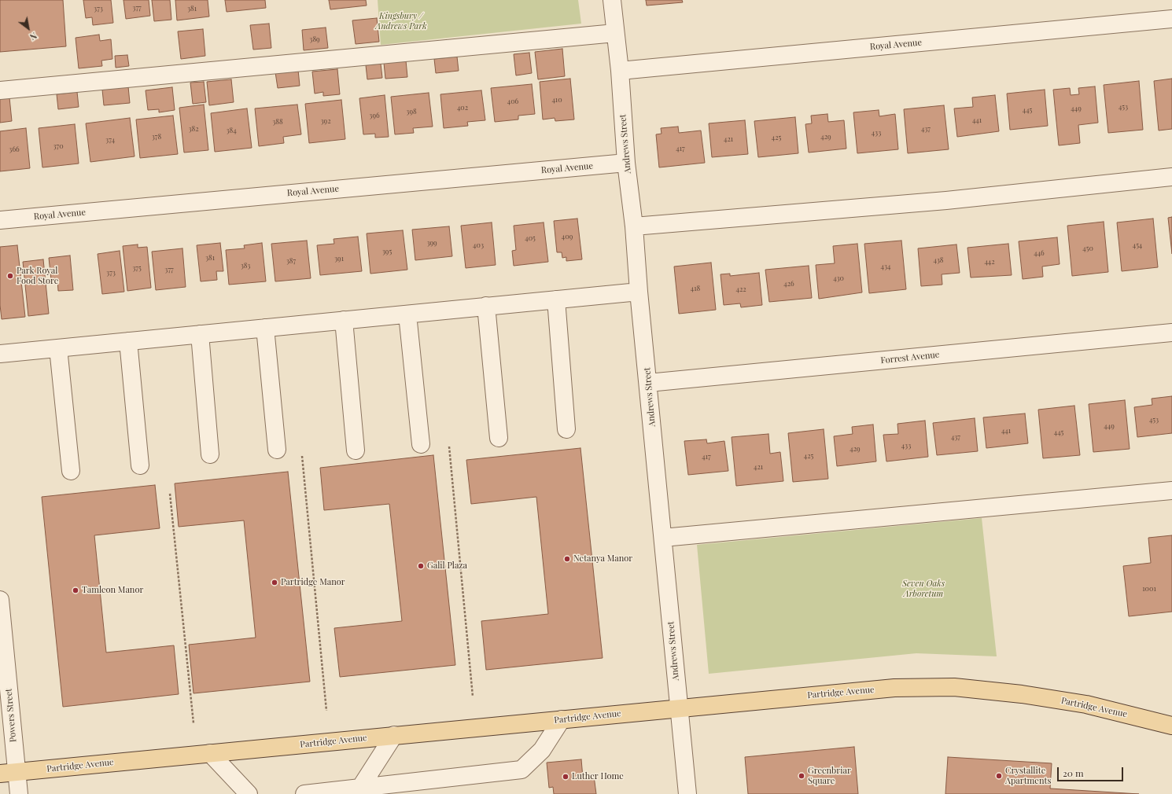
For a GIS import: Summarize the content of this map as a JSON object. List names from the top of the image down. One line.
{"streets":{"main road":["Partridge Avenue"],"street":["Royal Avenue","Andrews Street","Forrest Avenue","Powers Street"]},"crossings":[["Royal Avenue","Andrews Street"],["Andrews Street","Forrest Avenue"],["Andrews Street","Partridge Avenue"],["Partridge Avenue","Powers Street"]],"parks":["Kingsbury / Andrews Park","Seven Oaks Arboretum"],"places":["Park Royal Food Store","Netanya Manor","Galil Plaza","Partridge Manor","Tamleon Manor","Greenbriar Square","Crystallite Apartments","Luther Home"],"house_numbers":["377","373","381","389","410","406","453","402","449","445","398","396","441","392","388","382","437","384","433","378","429","425","421","374","370","417","366","409","405","399","403","454","450","395","446","381","391","438","387","442","383","434","375","377","373","430","426","418","422","453","449","441","445","437","433","429","425","417","421","1001"],"scale_bar":"20 m","north":"bottom right"}
